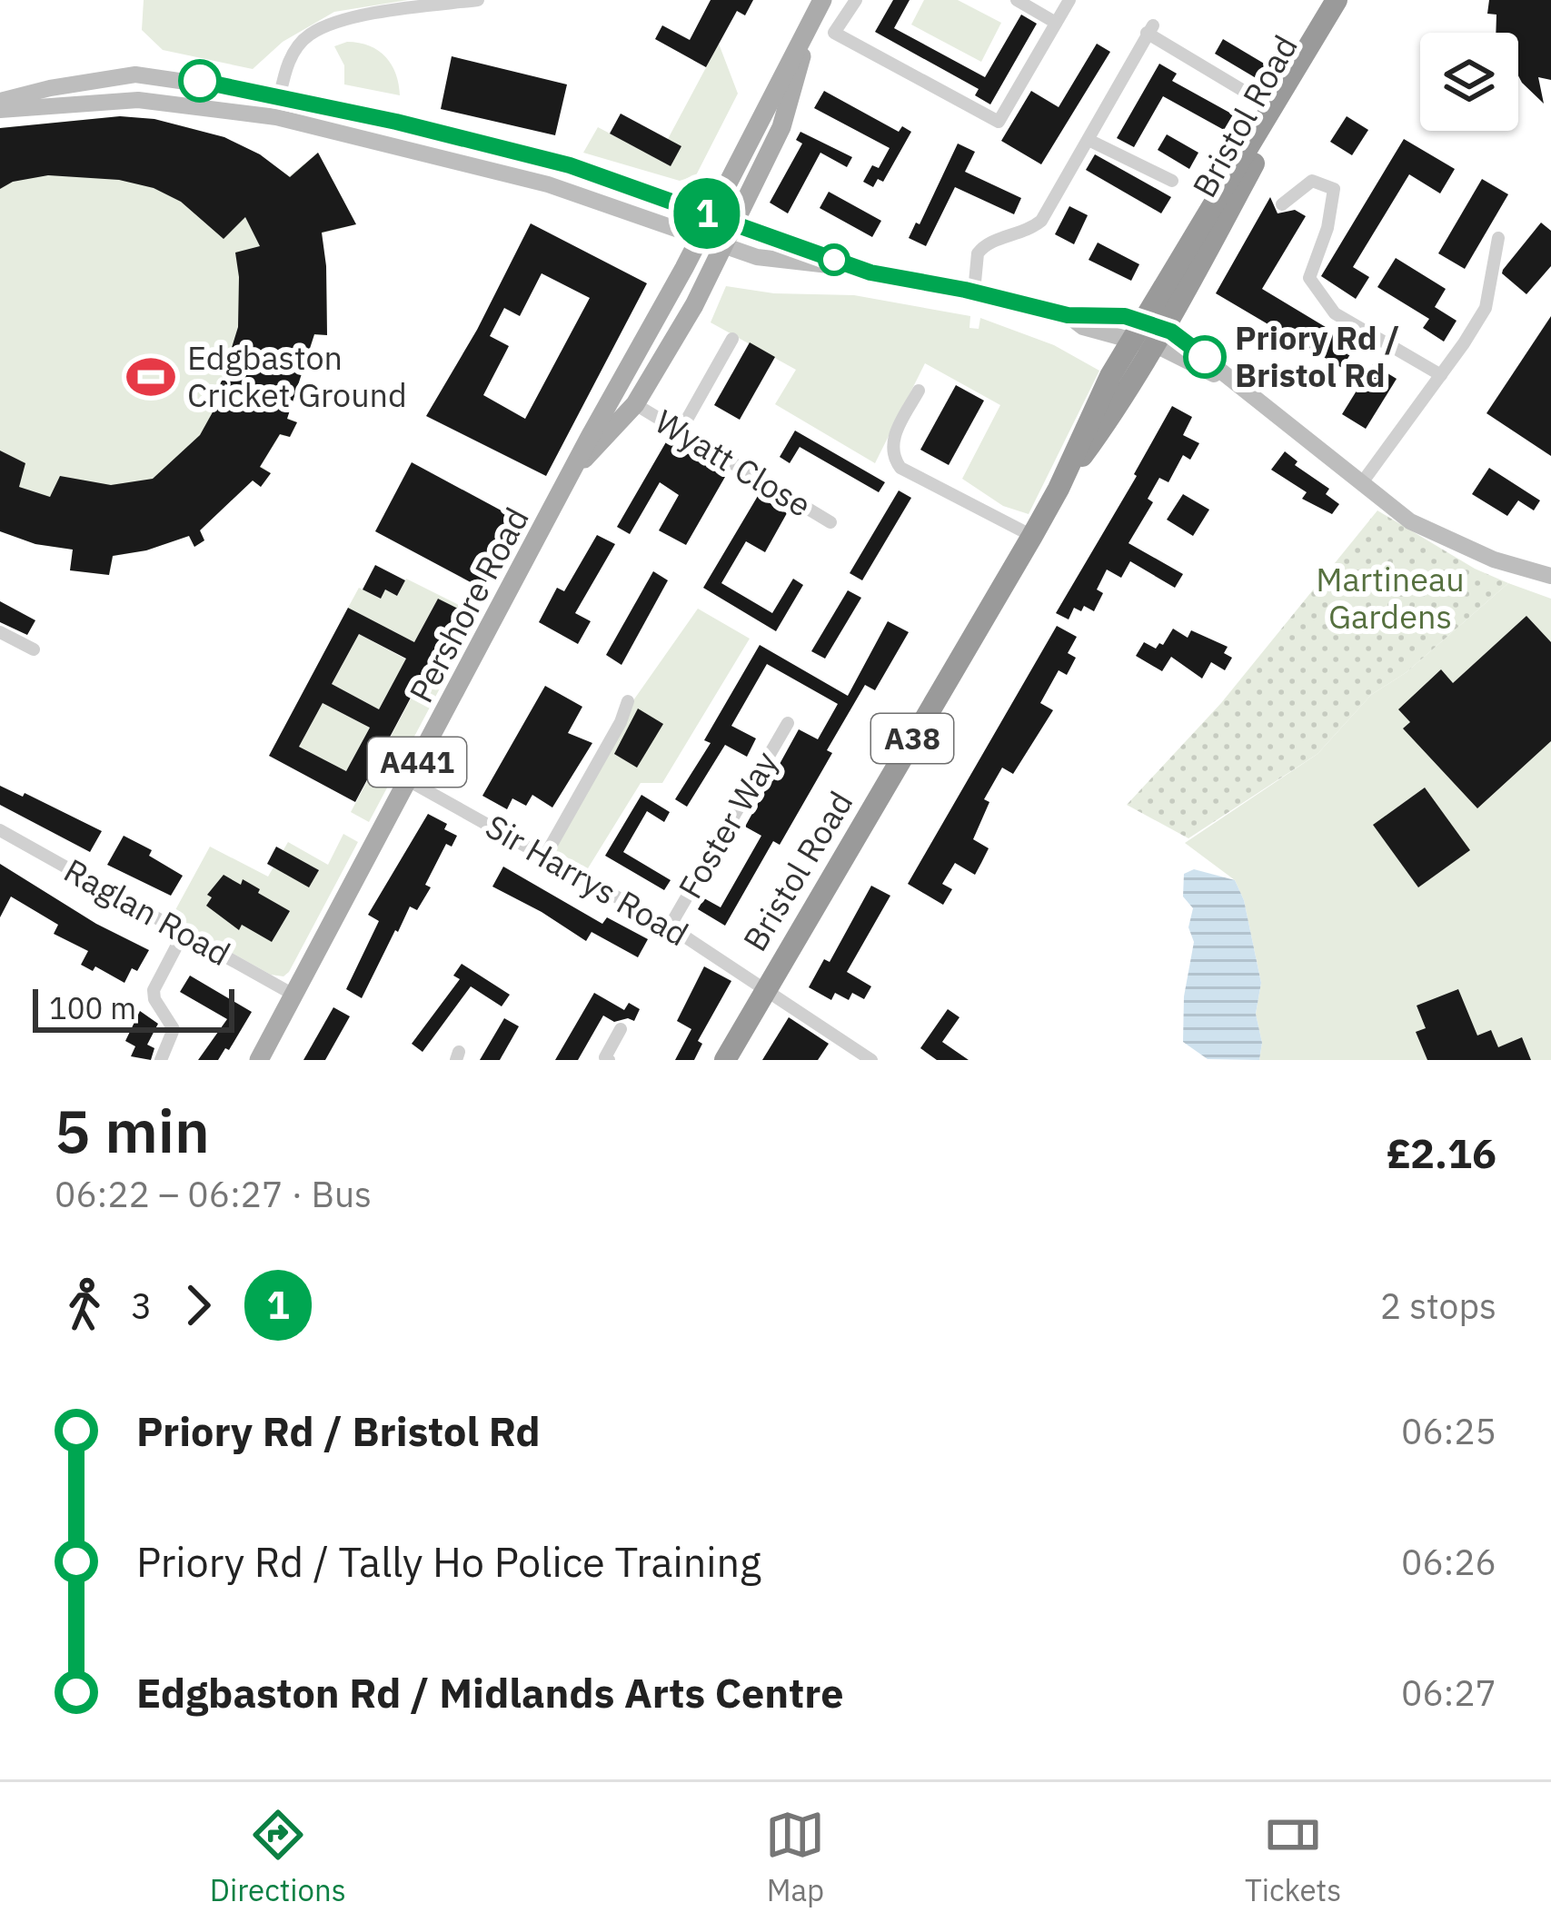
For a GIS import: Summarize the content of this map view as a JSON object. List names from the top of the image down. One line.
{"streets":{"highway":["Bristol Road","A38"],"main road":["Pershore Road","A441"],"street":["Wyatt Close","Foster Way","Sir Harrys Road","Raglan Road"]},"crossings":[["Bristol Road","Sir Harrys Road"],["Wyatt Close","Pershore Road"],["Pershore Road","Sir Harrys Road"],["Pershore Road","Raglan Road"],["Foster Way","Sir Harrys Road"]],"parks":["Martineau Gardens"],"places":{"other":["Priory Rd / Bristol Rd"],"sports":["Edgbaston Cricket Ground"]},"lines":["bus line 1"],"scale_bar":"100 m","page":{"on_map":"1","scale":"100 m","heading":["5 min","06:22 – 06:27 · Bus","£2.16"],"legs":["3","1","2 stops"],"list":[{"name":"Priory Rd / Bristol Rd","value":"06:25"},{"name":"Priory Rd / Tally Ho Police Training","value":"06:26"},{"name":"Edgbaston Rd / Midlands Arts Centre","value":"06:27"}],"tabs":["Directions","Map","Tickets"]}}
